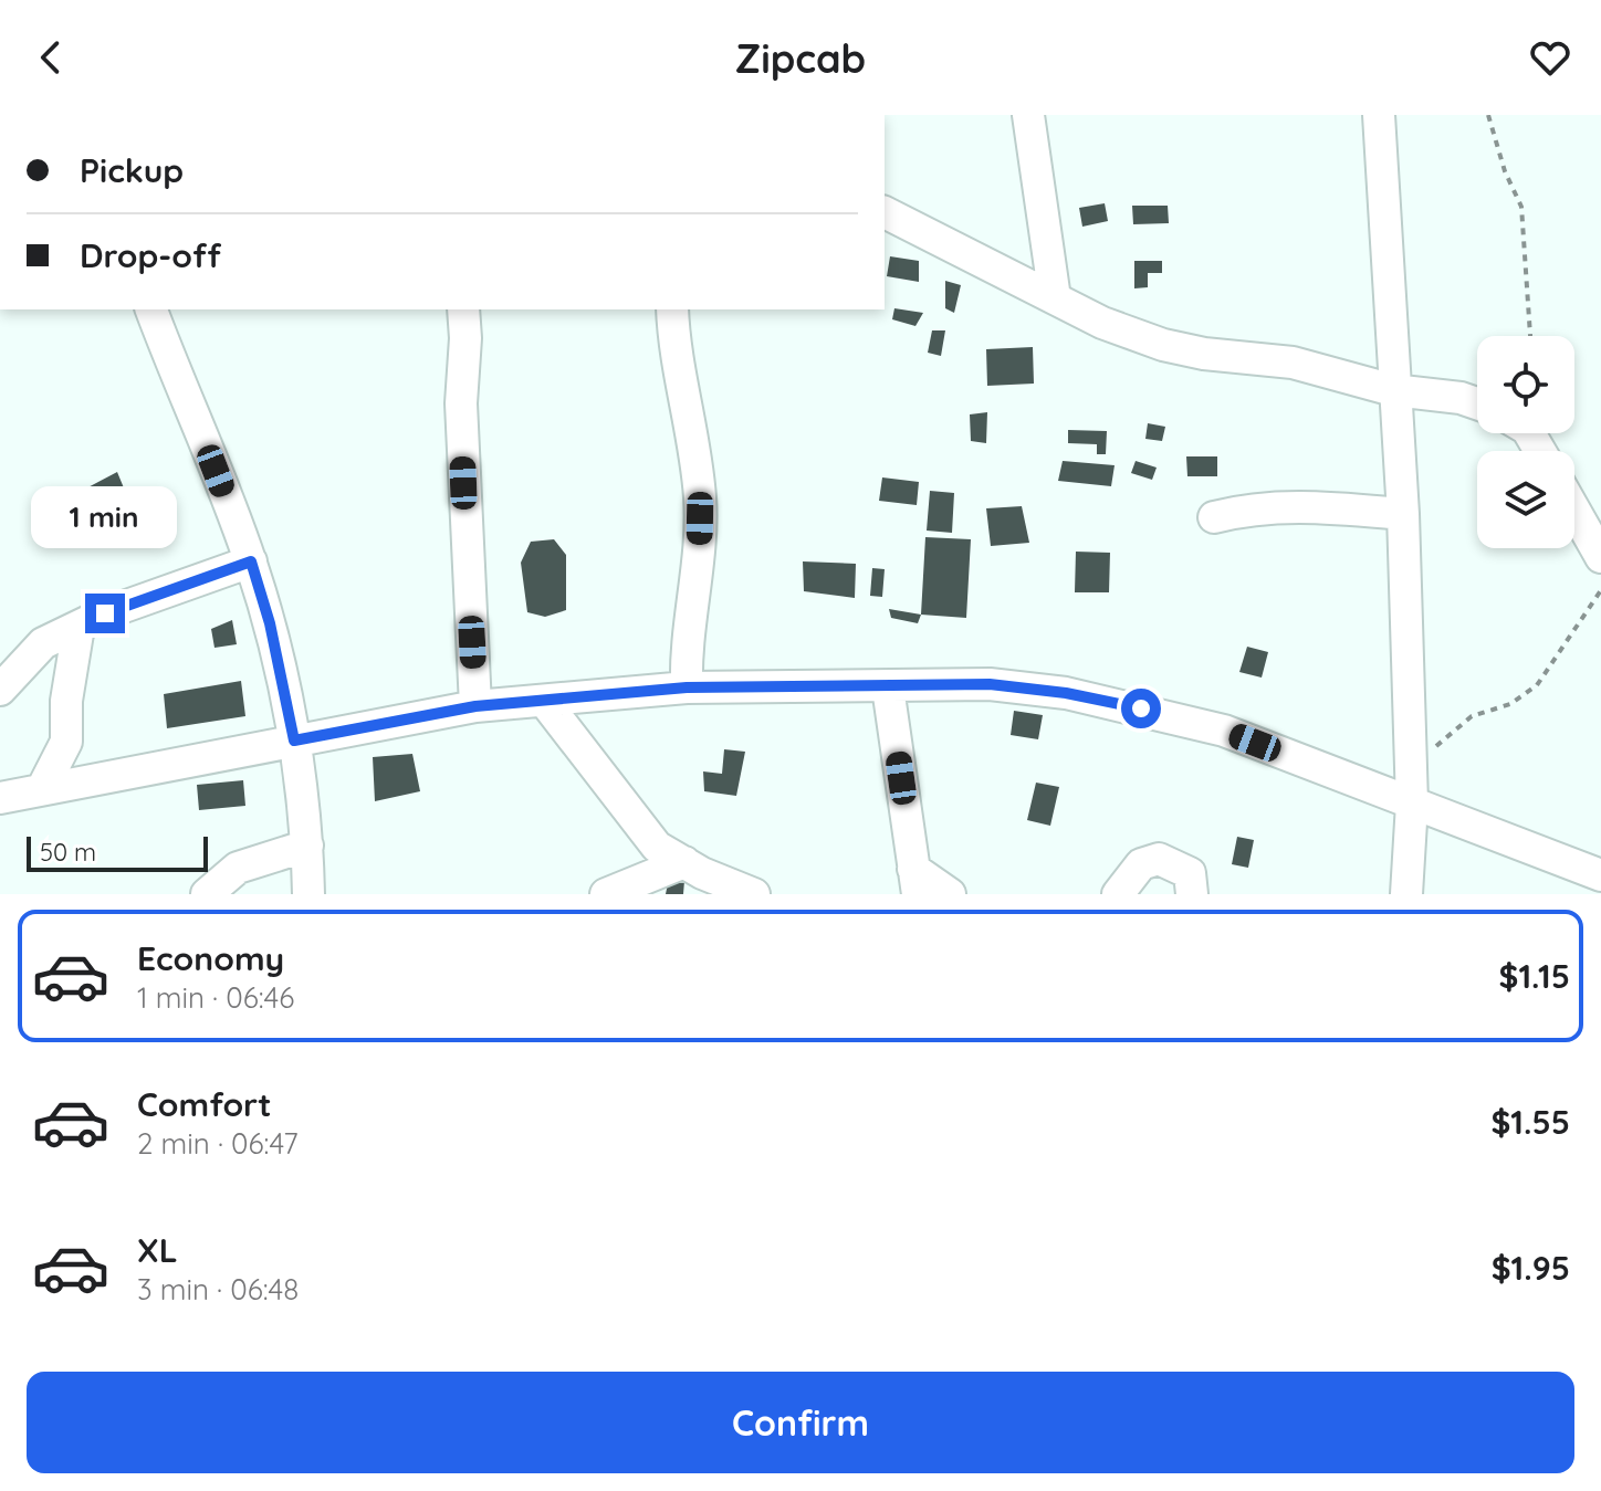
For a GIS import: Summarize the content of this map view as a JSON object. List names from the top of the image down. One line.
{"scale_bar":"50 m","page":{"header":"Zipcab","banner":["Pickup","Drop-off"],"bubble":"1 min","scale":"50 m","list":[{"name":"Economy","note":"1 min · 06:46","value":"$1.15"},{"name":"Comfort","note":"2 min · 06:47","value":"$1.55"},{"name":"XL","note":"3 min · 06:48","value":"$1.95"}],"buttons":"Confirm"}}
